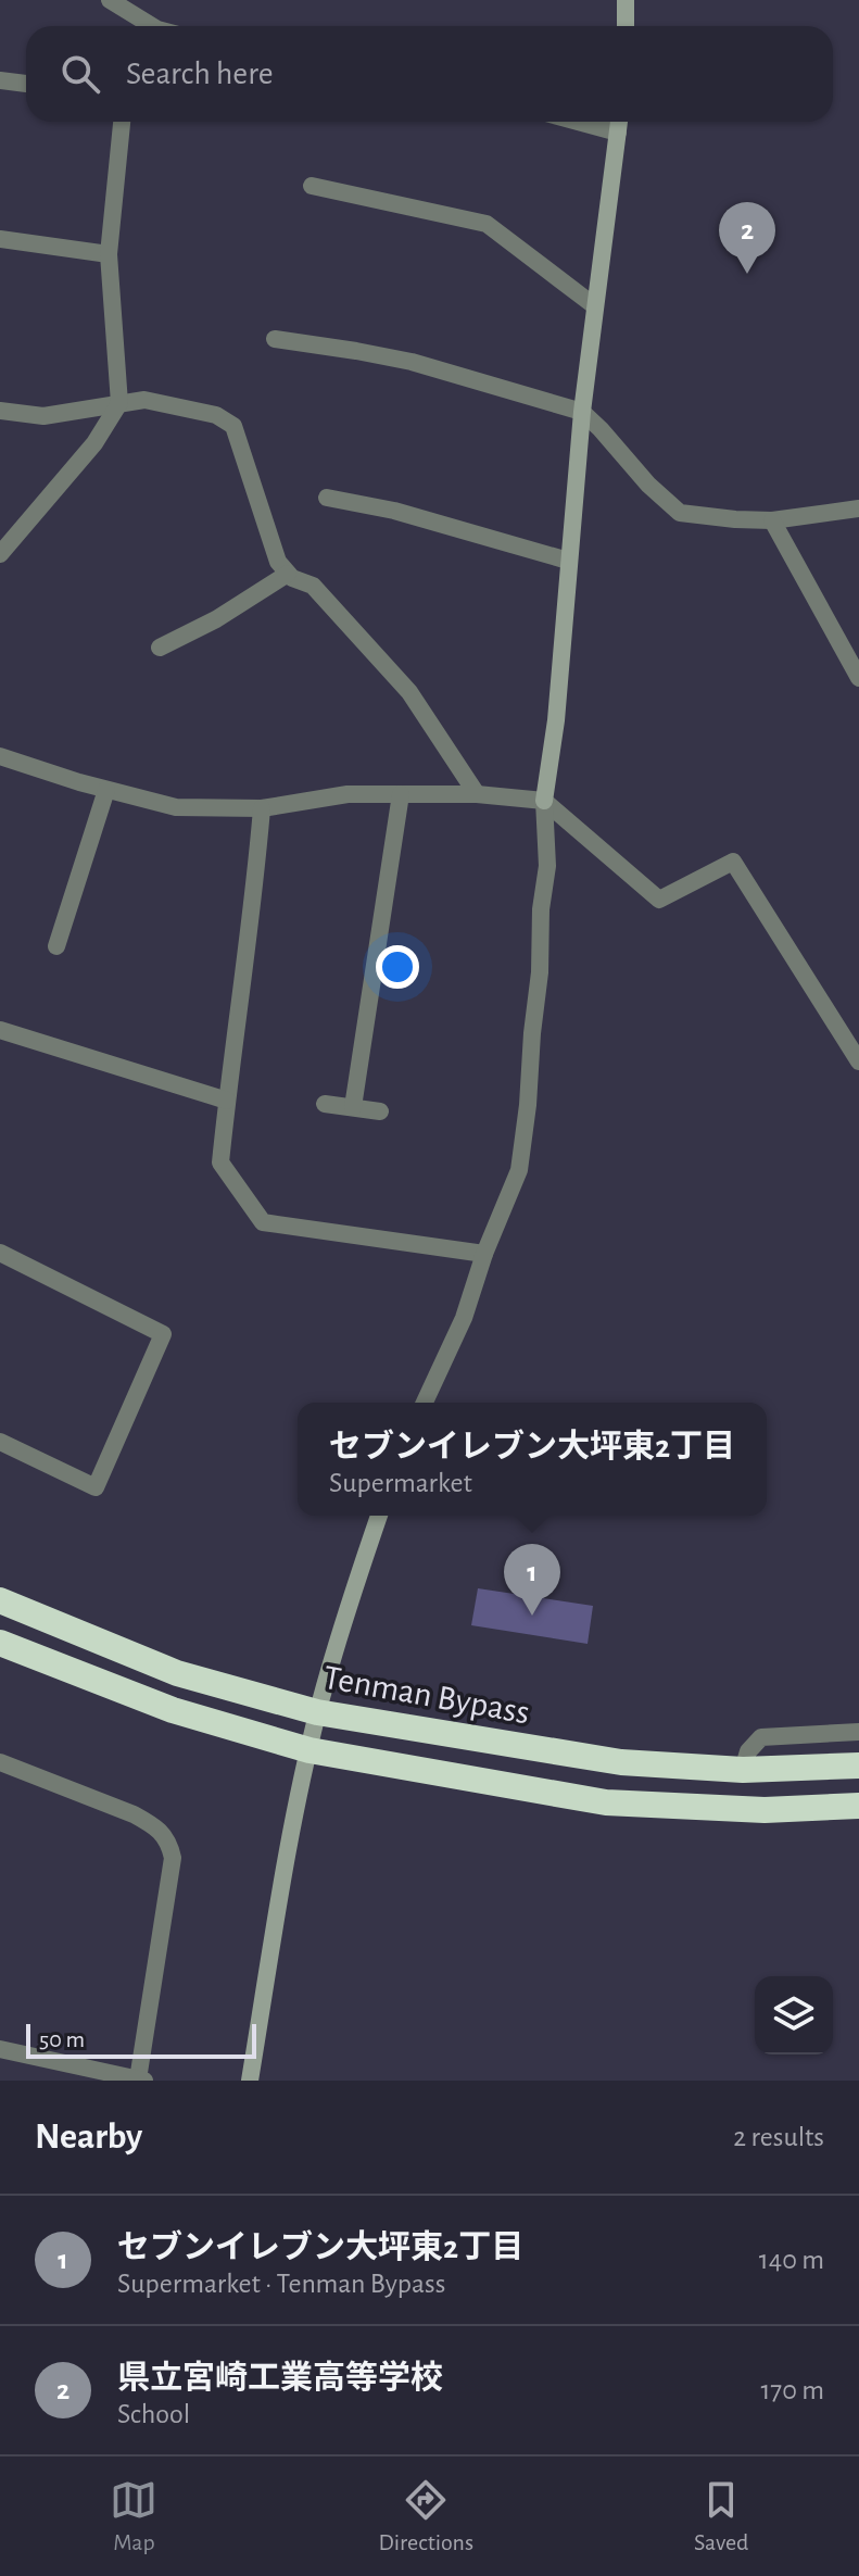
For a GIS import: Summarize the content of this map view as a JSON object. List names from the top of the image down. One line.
{"streets":{"highway":["Tenman Bypass"]},"scale_bar":"50 m","page":{"search":"Search here","pins":["2","1"],"popup":["セブンイレブン大坪東2丁目","Supermarket"],"scale":"50 m","heading":["Nearby","2 results"],"list":[{"mark":"1","name":"セブンイレブン大坪東2丁目","note":"Supermarket · Tenman Bypass","value":"140 m"},{"mark":"2","name":"県立宮崎工業高等学校","note":"School","value":"170 m"}],"nav":["Map","Directions","Saved"]}}
